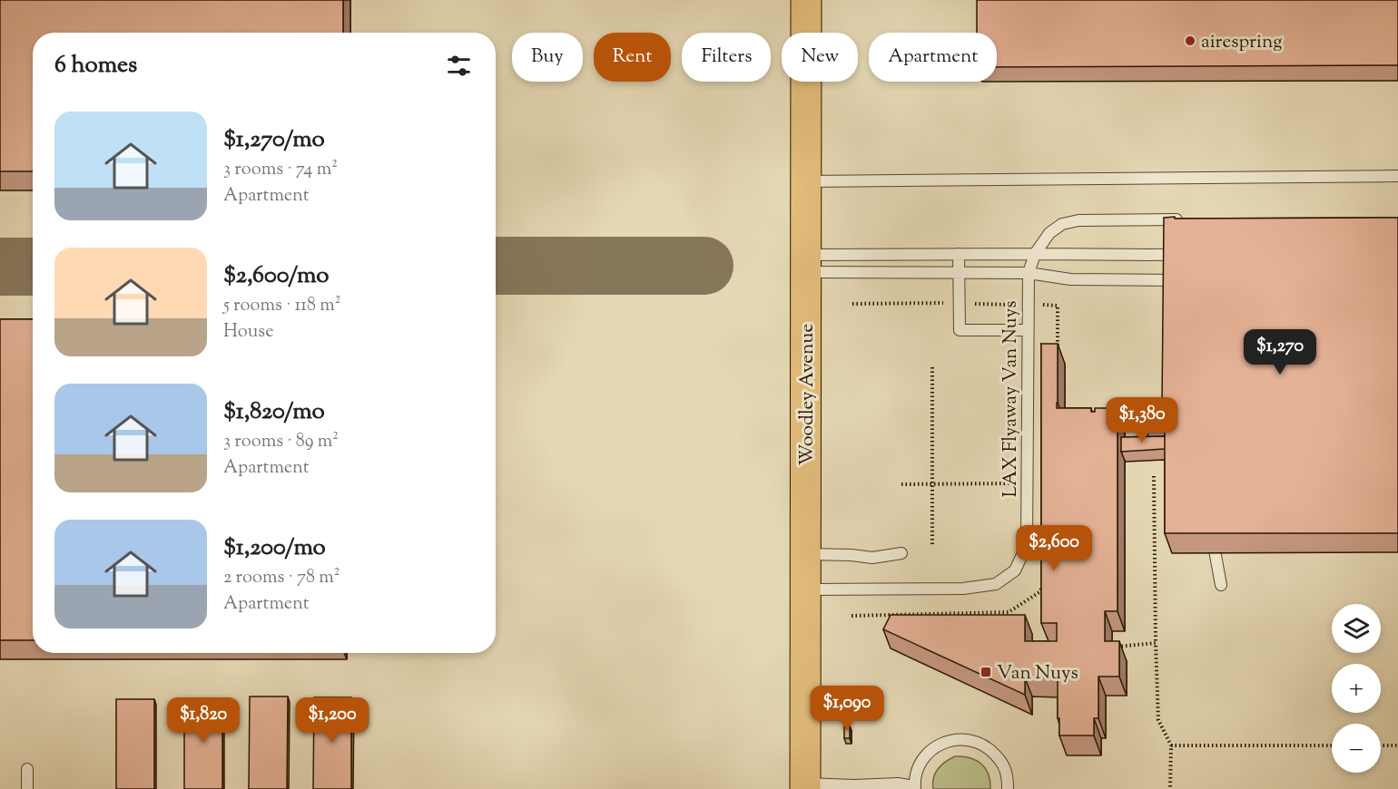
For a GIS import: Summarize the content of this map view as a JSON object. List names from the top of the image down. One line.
{"streets":{"main road":["Woodley Avenue"],"lane":["LAX Flyaway Van Nuys"]},"crossings":[["Woodley Avenue","LAX Flyaway Van Nuys"]],"places":{"other":["airespring"],"transit":["Van Nuys"]},"page":{"chip":["Buy","Rent","Filters","New","Apartment"],"heading":"6 homes","list":[{"name":"$1,270/mo","note":"3 rooms · 74 m² · Apartment"},{"name":"$2,600/mo","note":"5 rooms · 118 m² · House"},{"name":"$1,820/mo","note":"3 rooms · 89 m² · Apartment"},{"name":"$1,200/mo","note":"2 rooms · 78 m² · Apartment"}],"price":["$1,270","$1,380","$2,600","$1,090","$1,820","$1,200"],"map_buttons":["+","−"]}}
